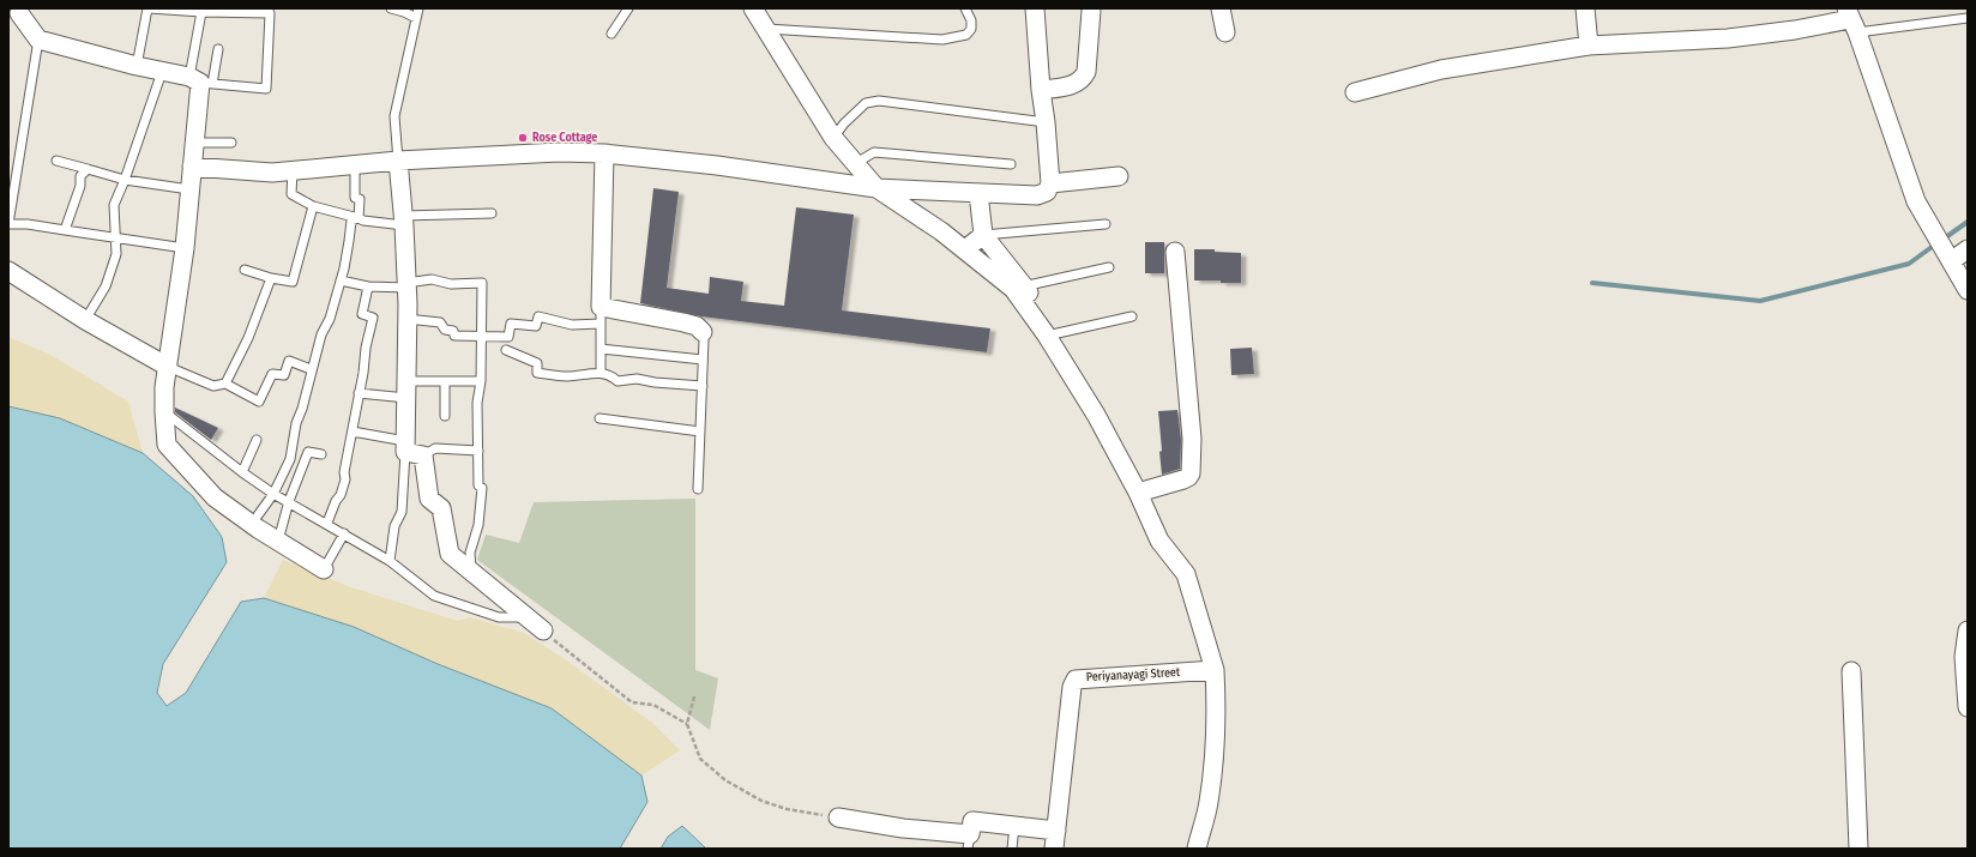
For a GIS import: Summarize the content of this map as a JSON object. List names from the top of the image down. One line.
{"streets":{"street":["Periyanayagi Street"]},"places":["Rose Cottage"]}
